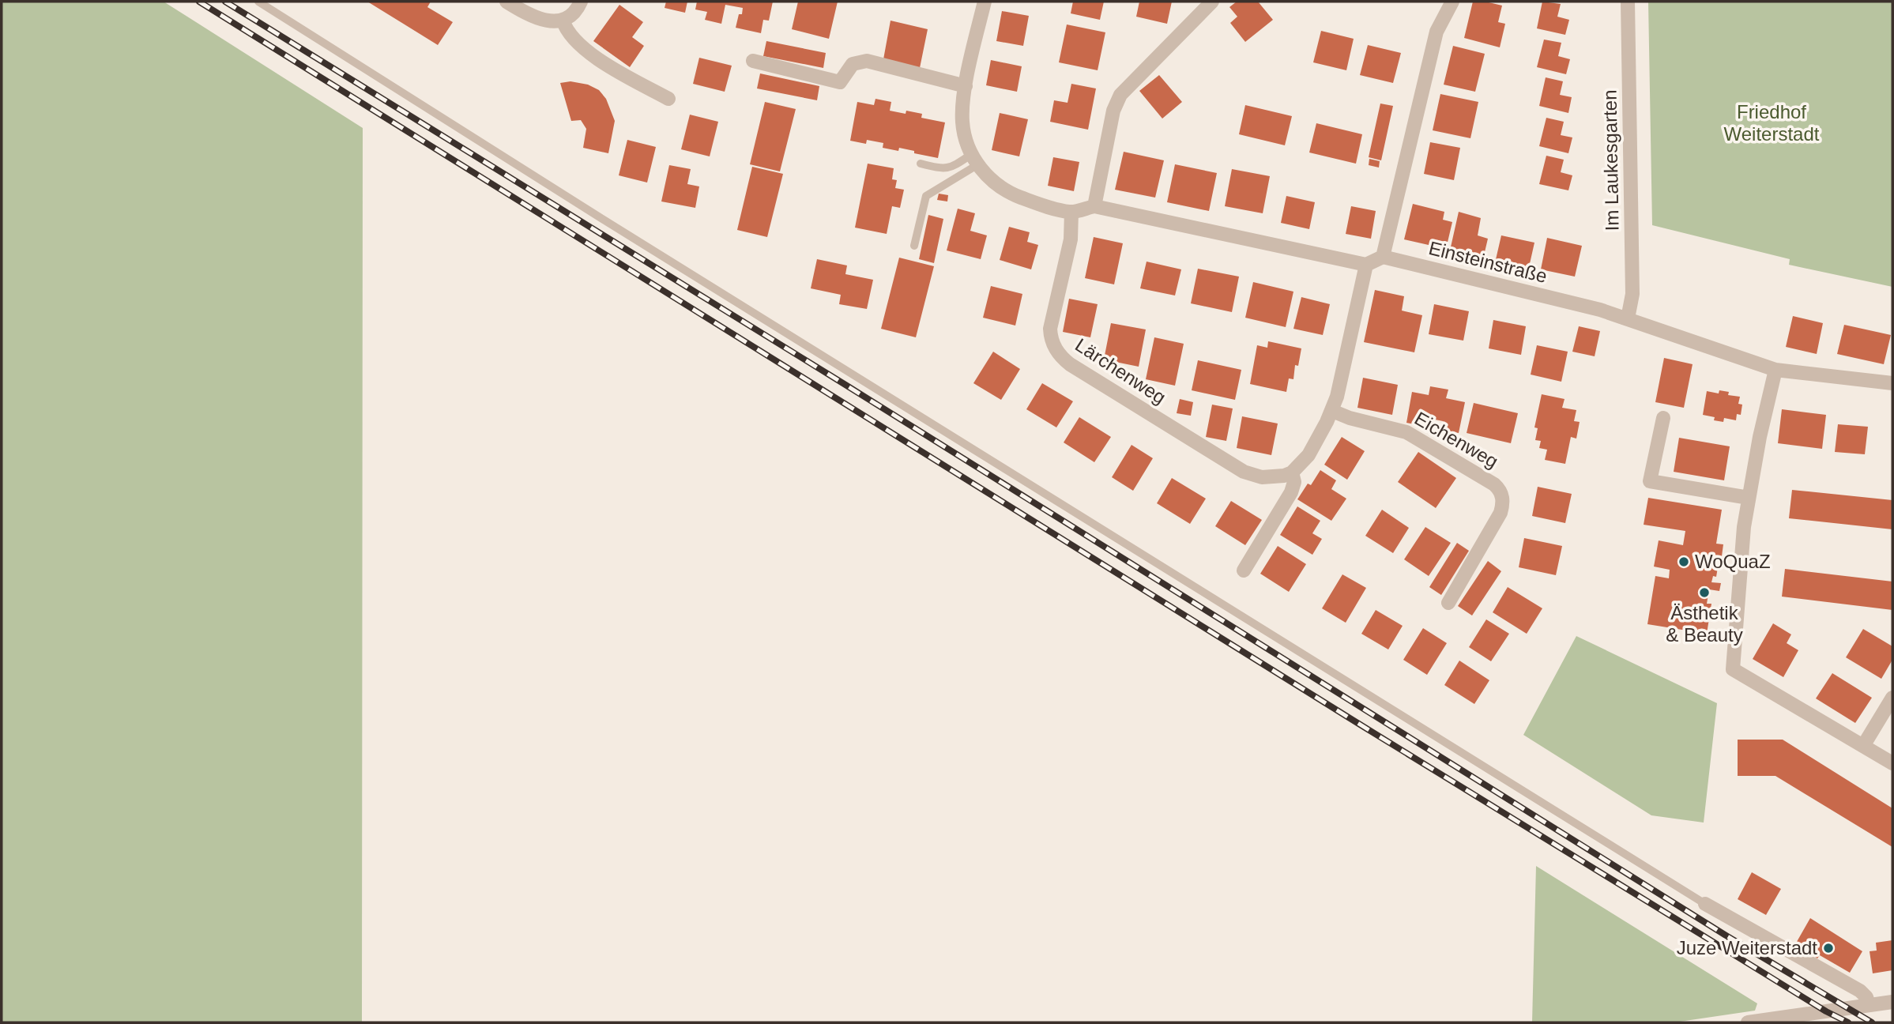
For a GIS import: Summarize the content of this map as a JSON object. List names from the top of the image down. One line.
{"streets":{"street":["Im Laukesgarten","Einsteinstraße","Lärchenweg","Eichenweg"]},"crossings":[["Im Laukesgarten","Einsteinstraße"]],"parks":["Friedhof Weiterstadt"],"places":["WoQuaZ","Ästhetik & Beauty","Juze Weiterstadt"]}
